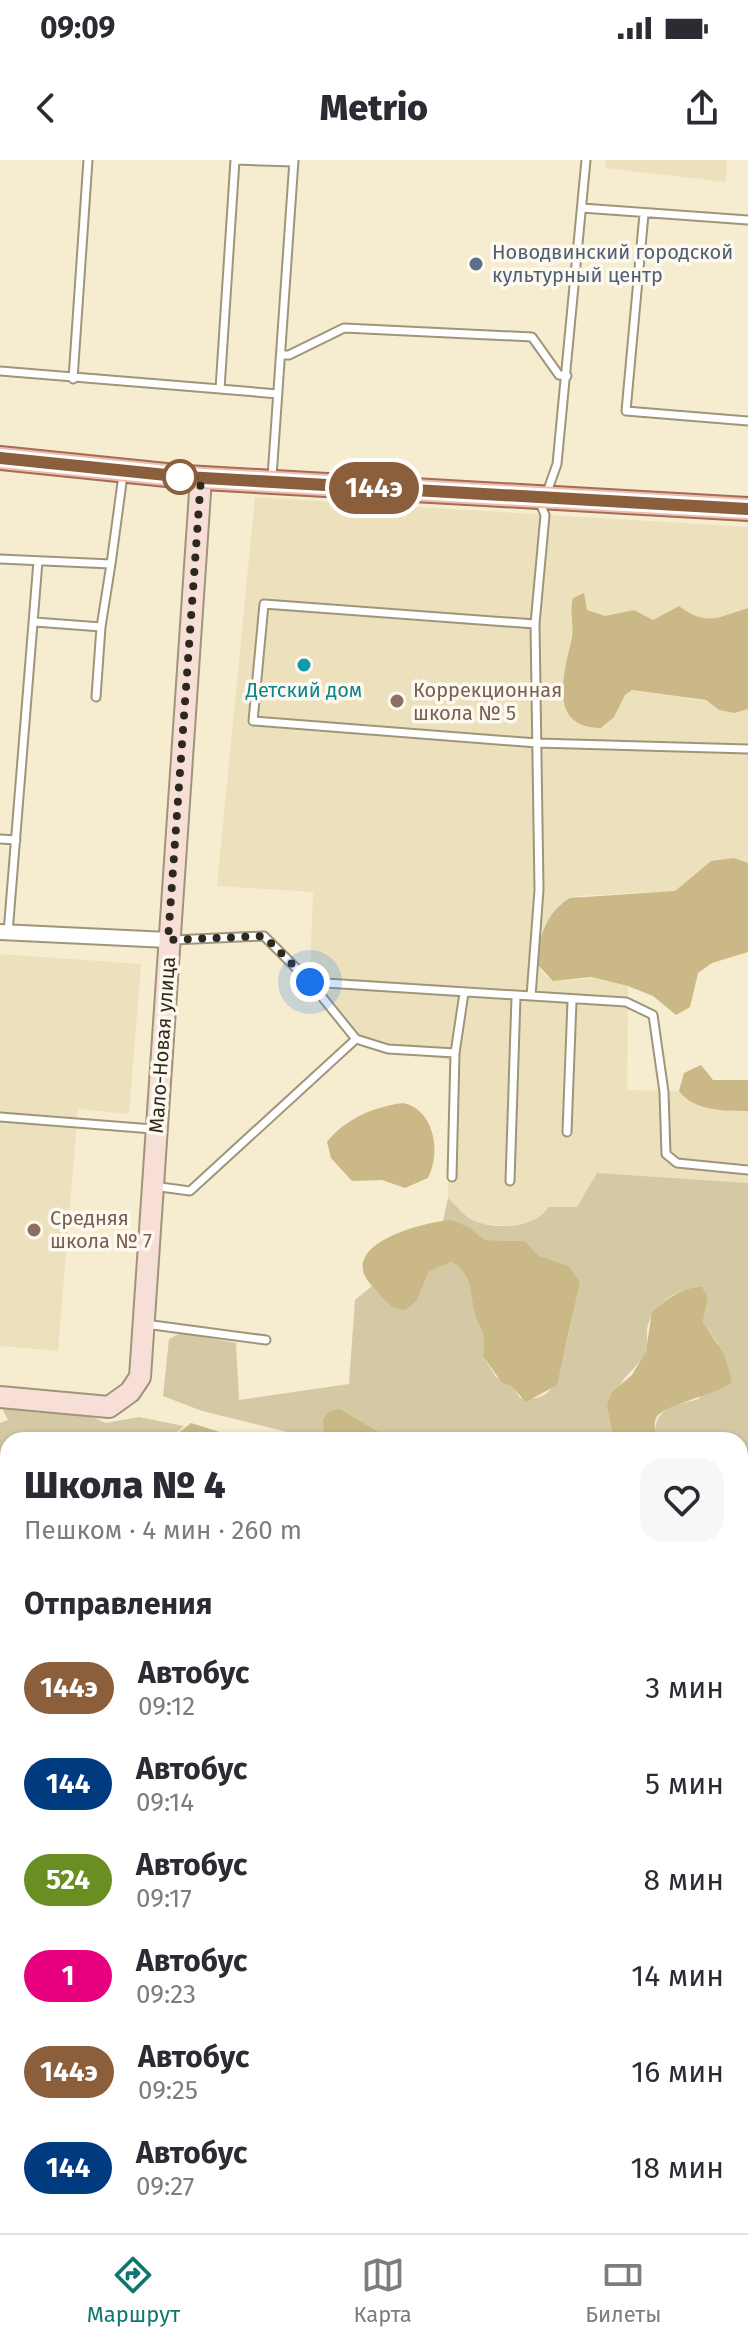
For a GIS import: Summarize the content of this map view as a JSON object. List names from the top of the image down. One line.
{"streets":{"street":["Мало-Новая улица"]},"places":["Новодвинский городской культурный центр","Детский дом","Коррекционная школа № 5","Средняя школа № 7"],"lines":["bus line 144э"],"page":{"status":"09:09","header":"Metrio","on_map":"144э","heading":[["Школа № 4","Пешком · 4 мин · 260 m"],"Отправления"],"list":[{"mark":"144э","name":"Автобус","note":"09:12","value":"3 мин"},{"mark":"144","name":"Автобус","note":"09:14","value":"5 мин"},{"mark":"524","name":"Автобус","note":"09:17","value":"8 мин"},{"mark":"1","name":"Автобус","note":"09:23","value":"14 мин"},{"mark":"144э","name":"Автобус","note":"09:25","value":"16 мин"},{"mark":"144","name":"Автобус","note":"09:27","value":"18 мин"}],"tabs":["Маршрут","Карта","Билеты"]}}
